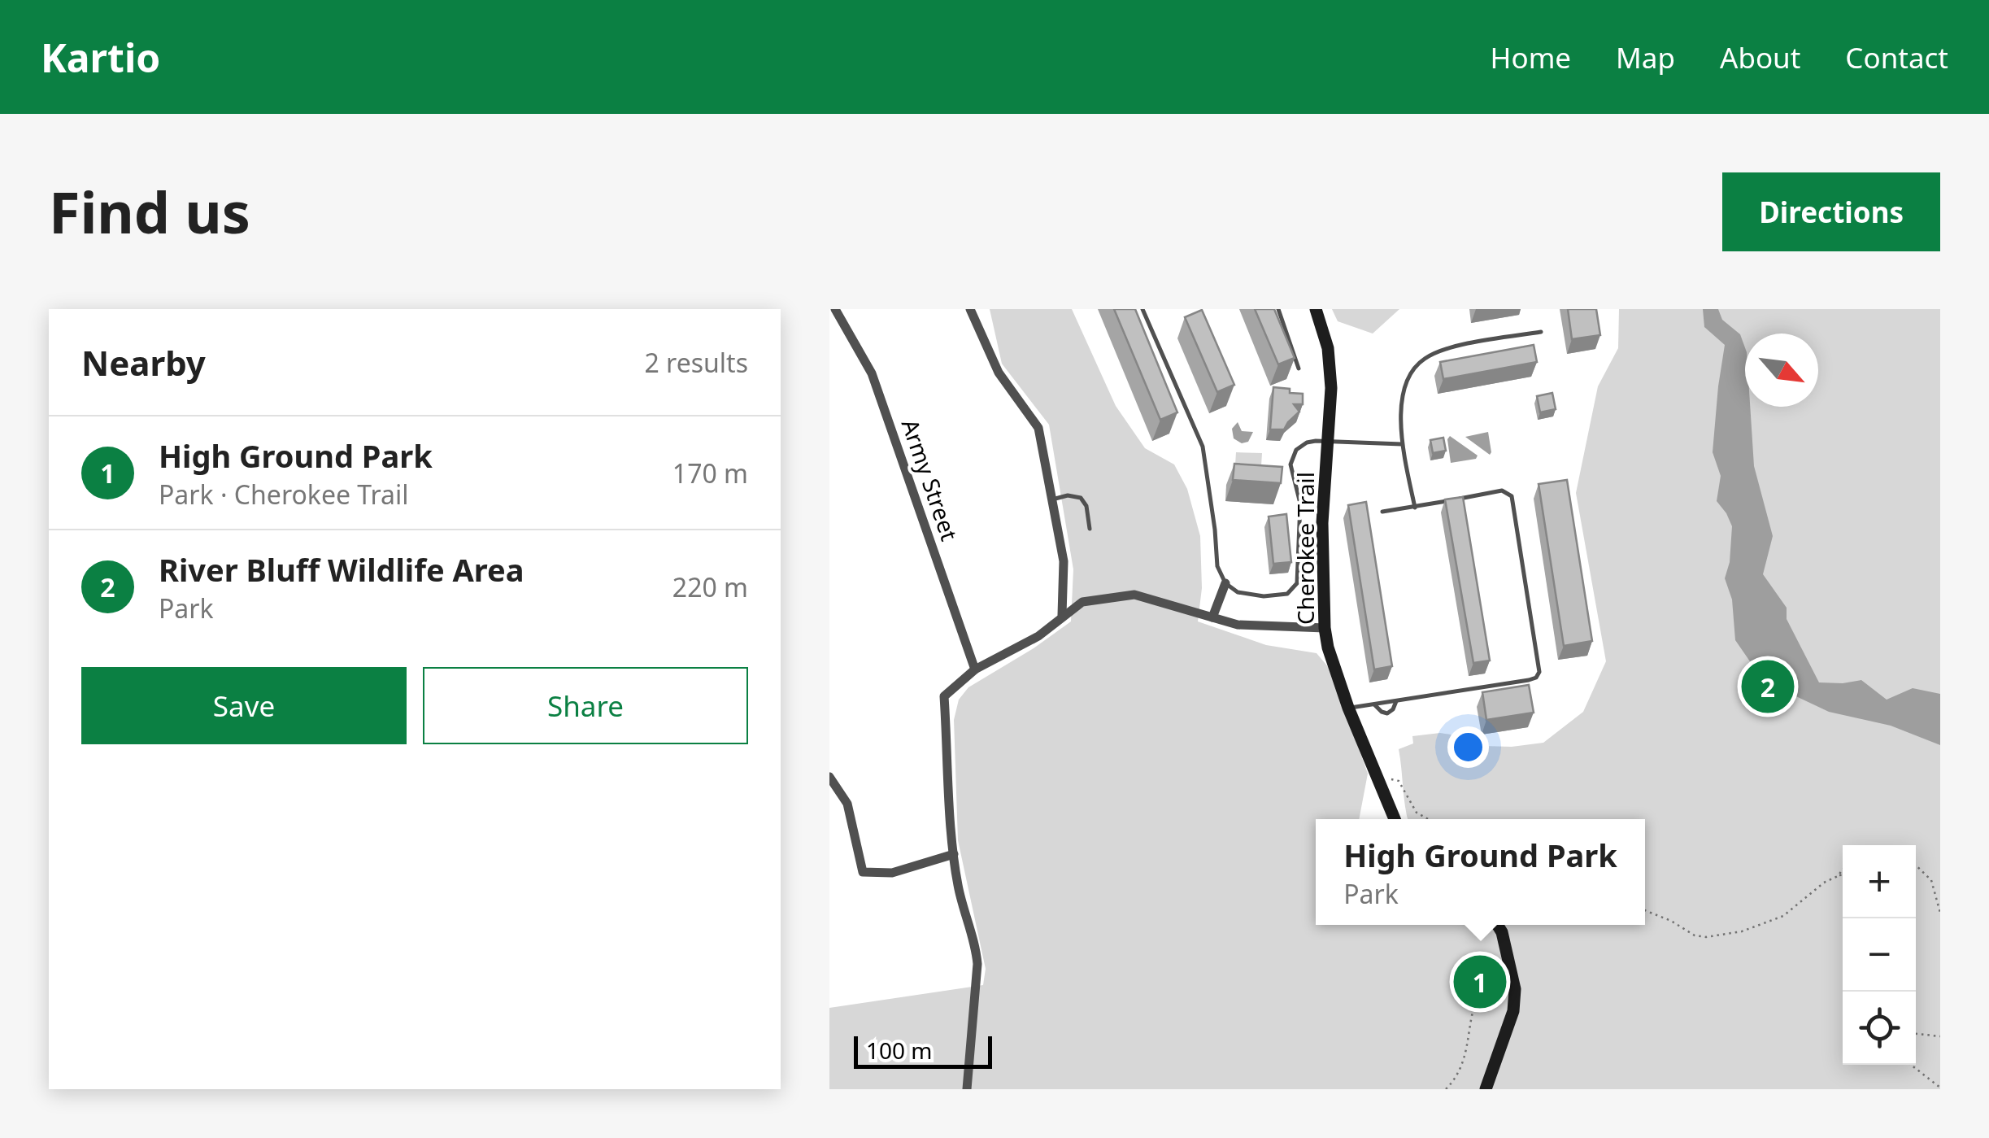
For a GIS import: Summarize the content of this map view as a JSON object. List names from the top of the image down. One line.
{"streets":{"street":["Army Street","Cherokee Trail"]},"scale_bar":"100 m","north":"bottom right","page":{"header":"Kartio","nav":["Home","Map","About","Contact"],"title":"Find us","buttons":["Directions",["Save","Share"]],"heading":["Nearby","2 results"],"list":[{"mark":"1","name":"High Ground Park","note":"Park · Cherokee Trail","value":"170 m"},{"mark":"2","name":"River Bluff Wildlife Area","note":"Park","value":"220 m"}],"pins":["2","1"],"popup":["High Ground Park","Park"],"map_buttons":["+","−"],"scale":"100 m"}}
